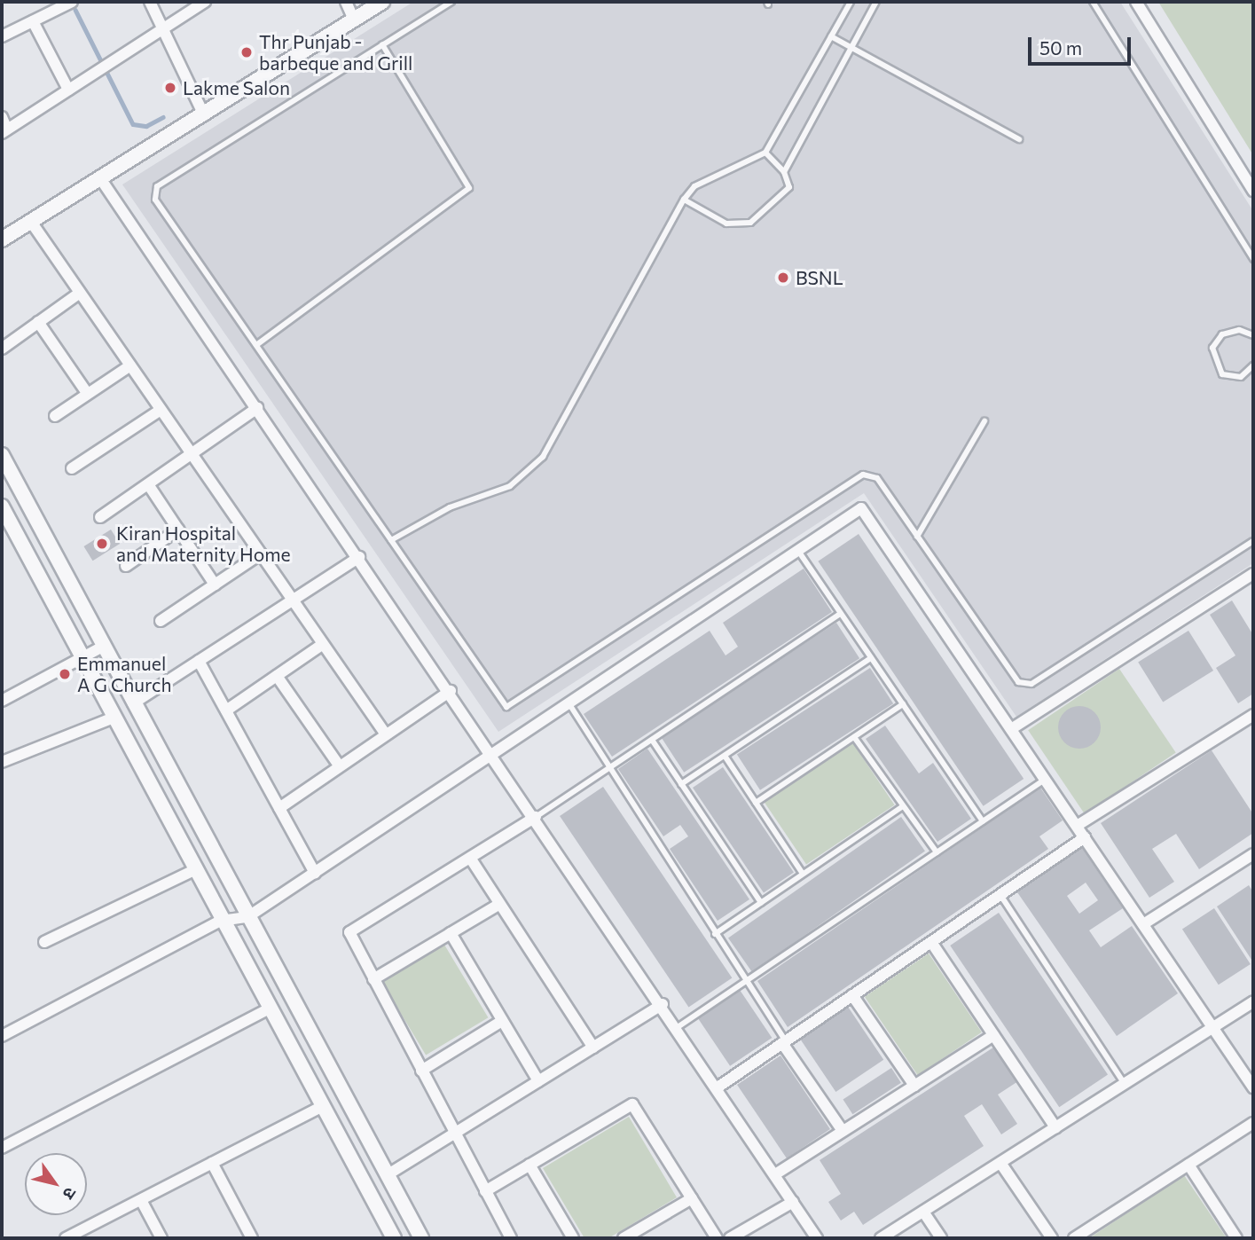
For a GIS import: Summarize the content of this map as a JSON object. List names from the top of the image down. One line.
{"places":["Thr Punjab - barbeque and Grill","Lakme Salon","BSNL","Kiran Hospital and Maternity Home","Emmanuel A G Church"],"scale_bar":"50 m","north":"bottom right"}
